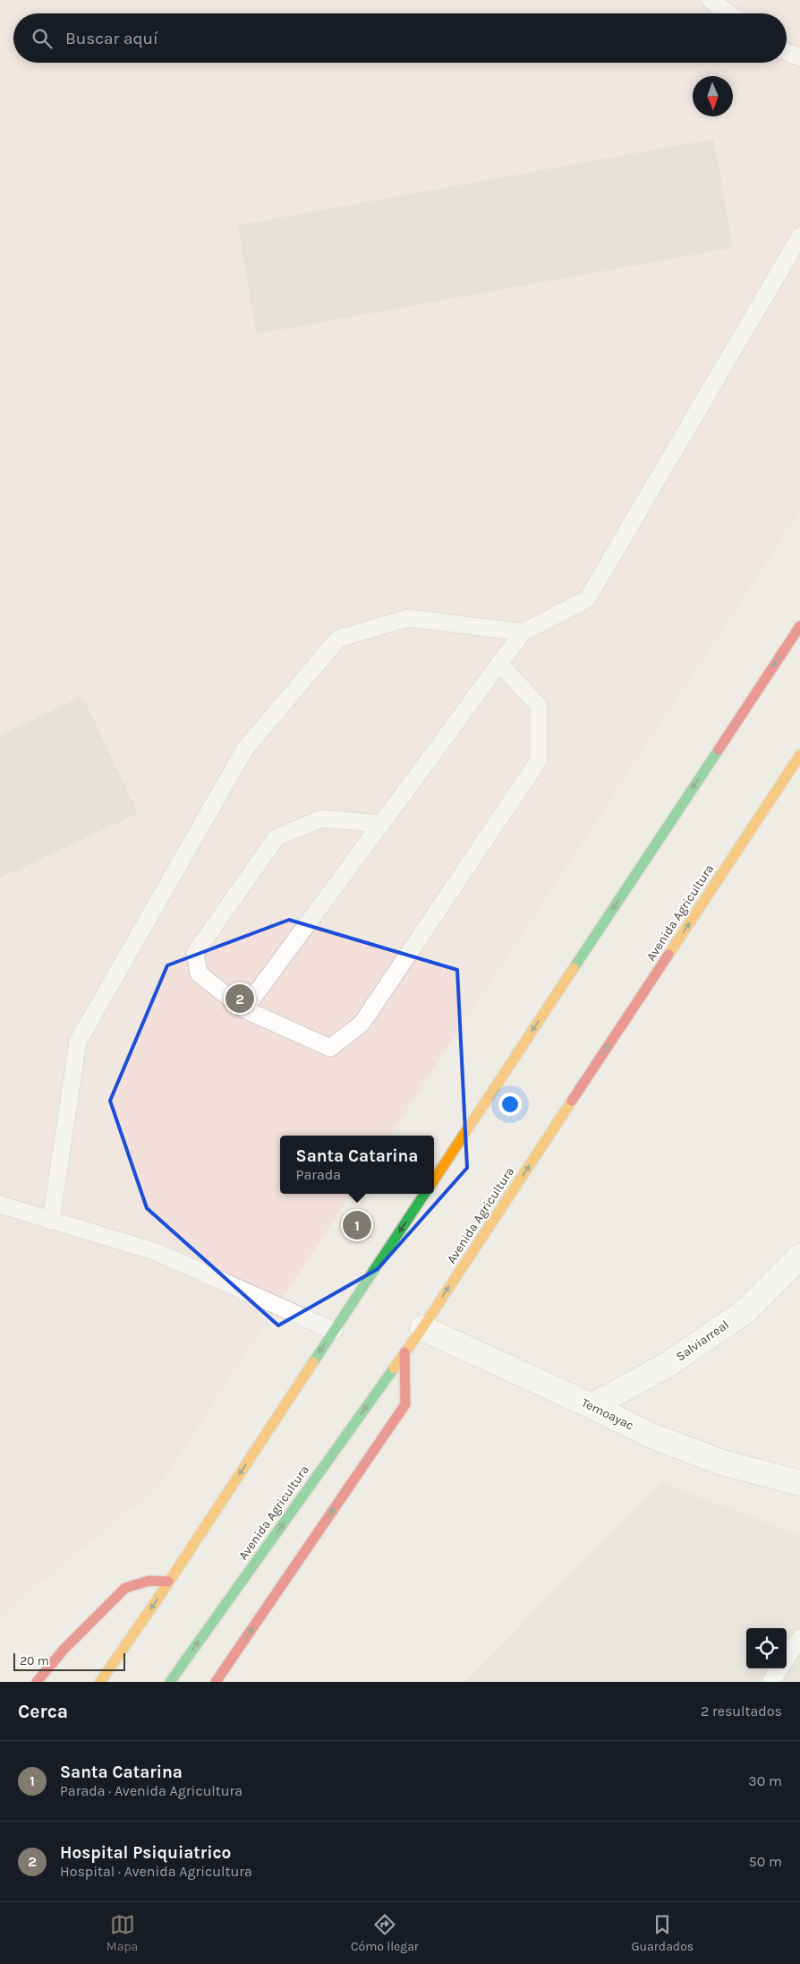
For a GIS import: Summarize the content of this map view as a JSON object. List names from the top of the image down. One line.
{"streets":{"main road":["Avenida Agricultura"],"street":["Salviarreal","Temoayac"]},"crossings":[["Avenida Agricultura","Temoayac"],["Salviarreal","Temoayac"]],"scale_bar":"20 m","north":"bottom","page":{"search":"Buscar aquí","pins":["2","1"],"popup":["Santa Catarina","Parada"],"scale":"20 m","heading":["Cerca","2 resultados"],"list":[{"mark":"1","name":"Santa Catarina","note":"Parada · Avenida Agricultura","value":"30 m"},{"mark":"2","name":"Hospital Psiquiatrico","note":"Hospital · Avenida Agricultura","value":"50 m"}],"nav":["Mapa","Cómo llegar","Guardados"]}}
